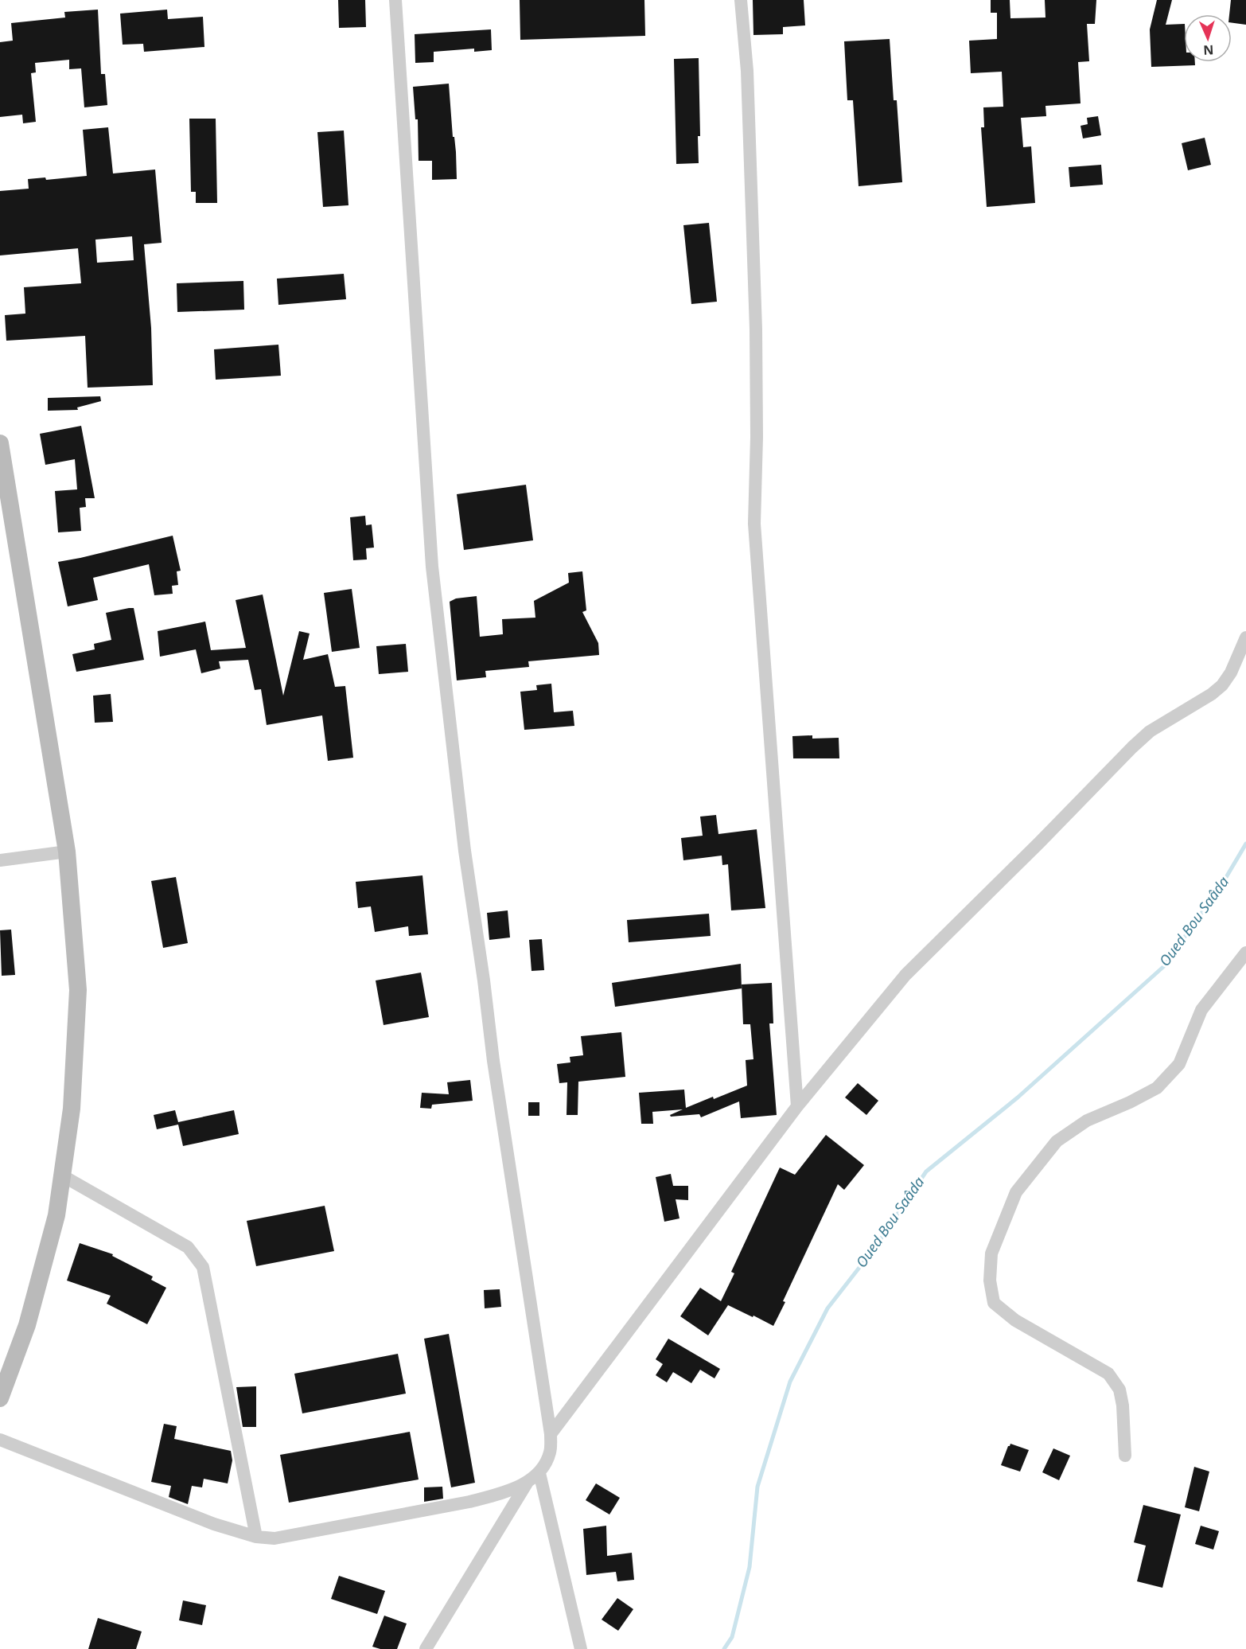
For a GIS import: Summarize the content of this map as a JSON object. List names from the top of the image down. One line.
{"water":["Oued Bou Saâda"],"north":"bottom"}
